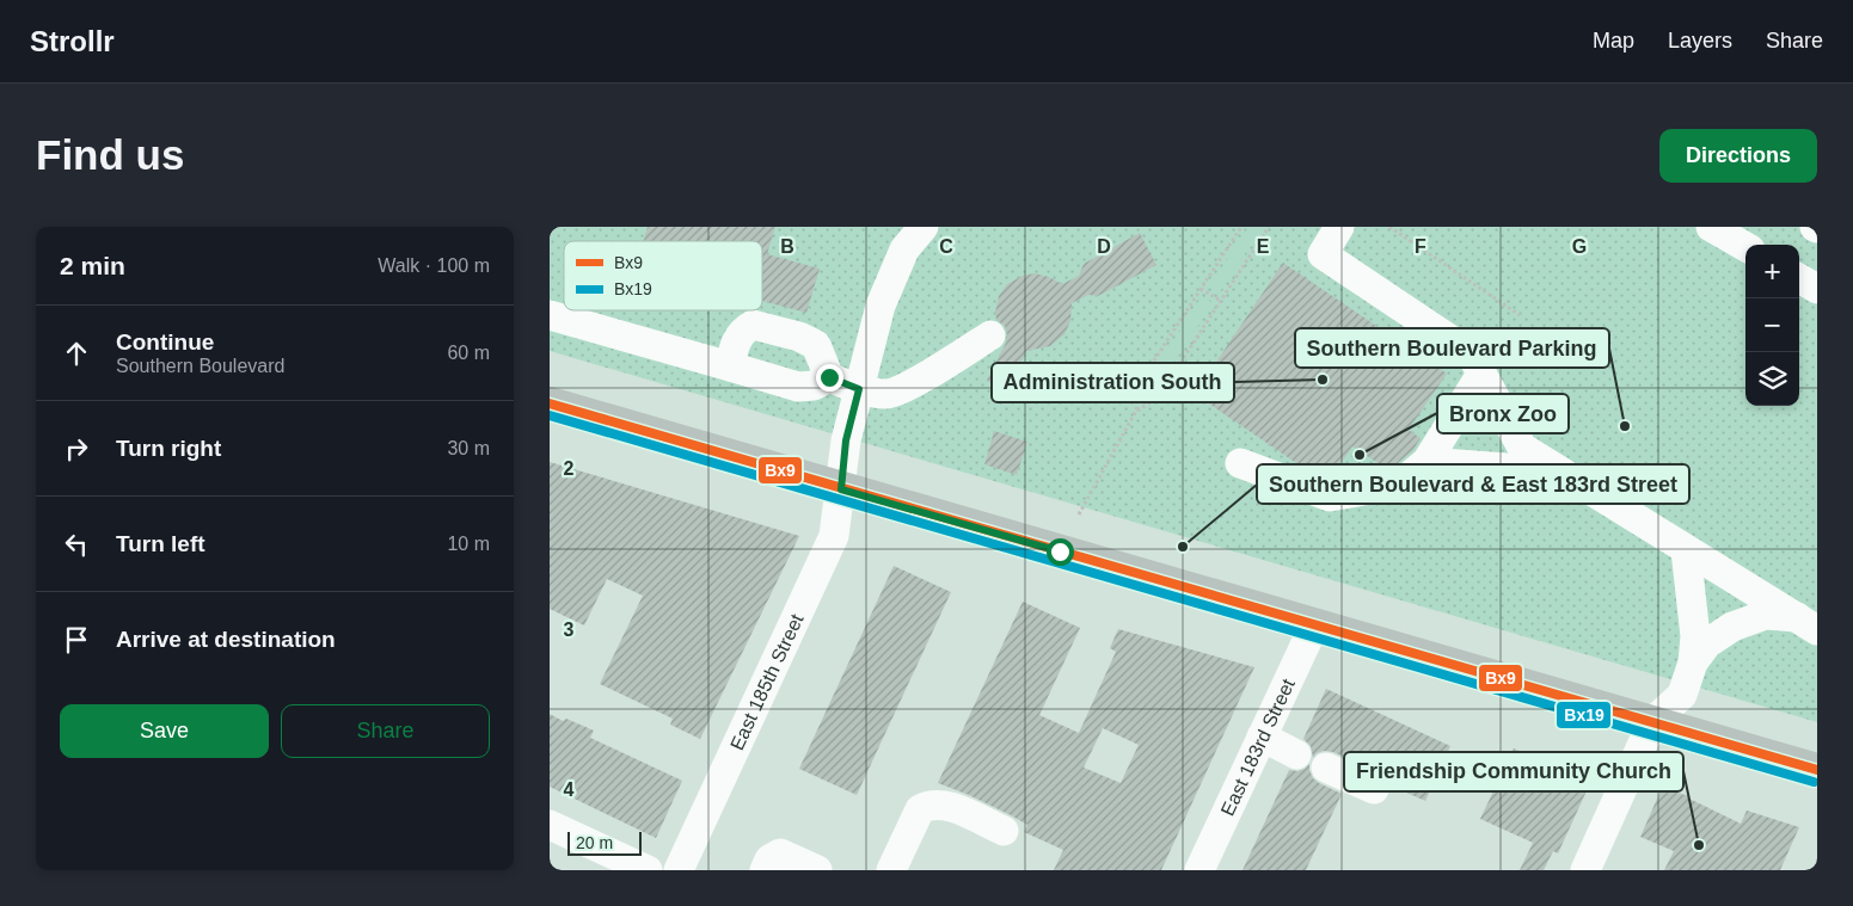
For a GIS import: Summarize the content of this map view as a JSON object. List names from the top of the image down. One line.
{"streets":{"street":["East 185th Street","East 183rd Street"]},"places":["Administration South","Southern Boulevard Parking","Bronx Zoo","Southern Boulevard & East 183rd Street","Friendship Community Church"],"lines":["transit line Bx9","transit line Bx19"],"legend":["Bx9","Bx19"],"scale_bar":"20 m","page":{"header":"Strollr","nav":["Map","Layers","Share"],"buttons":["Directions",["Save","Share"]],"title":"Find us","heading":["2 min","Walk · 100 m"],"map_buttons":["+","−"],"list":[["Continue","Southern Boulevard","60 m"],["Turn right","30 m"],["Turn left","10 m"],"Arrive at destination"],"scale":"20 m"},"grid":{"columns":["B","C","D","E","F","G"],"rows":["2","3","4"]}}
